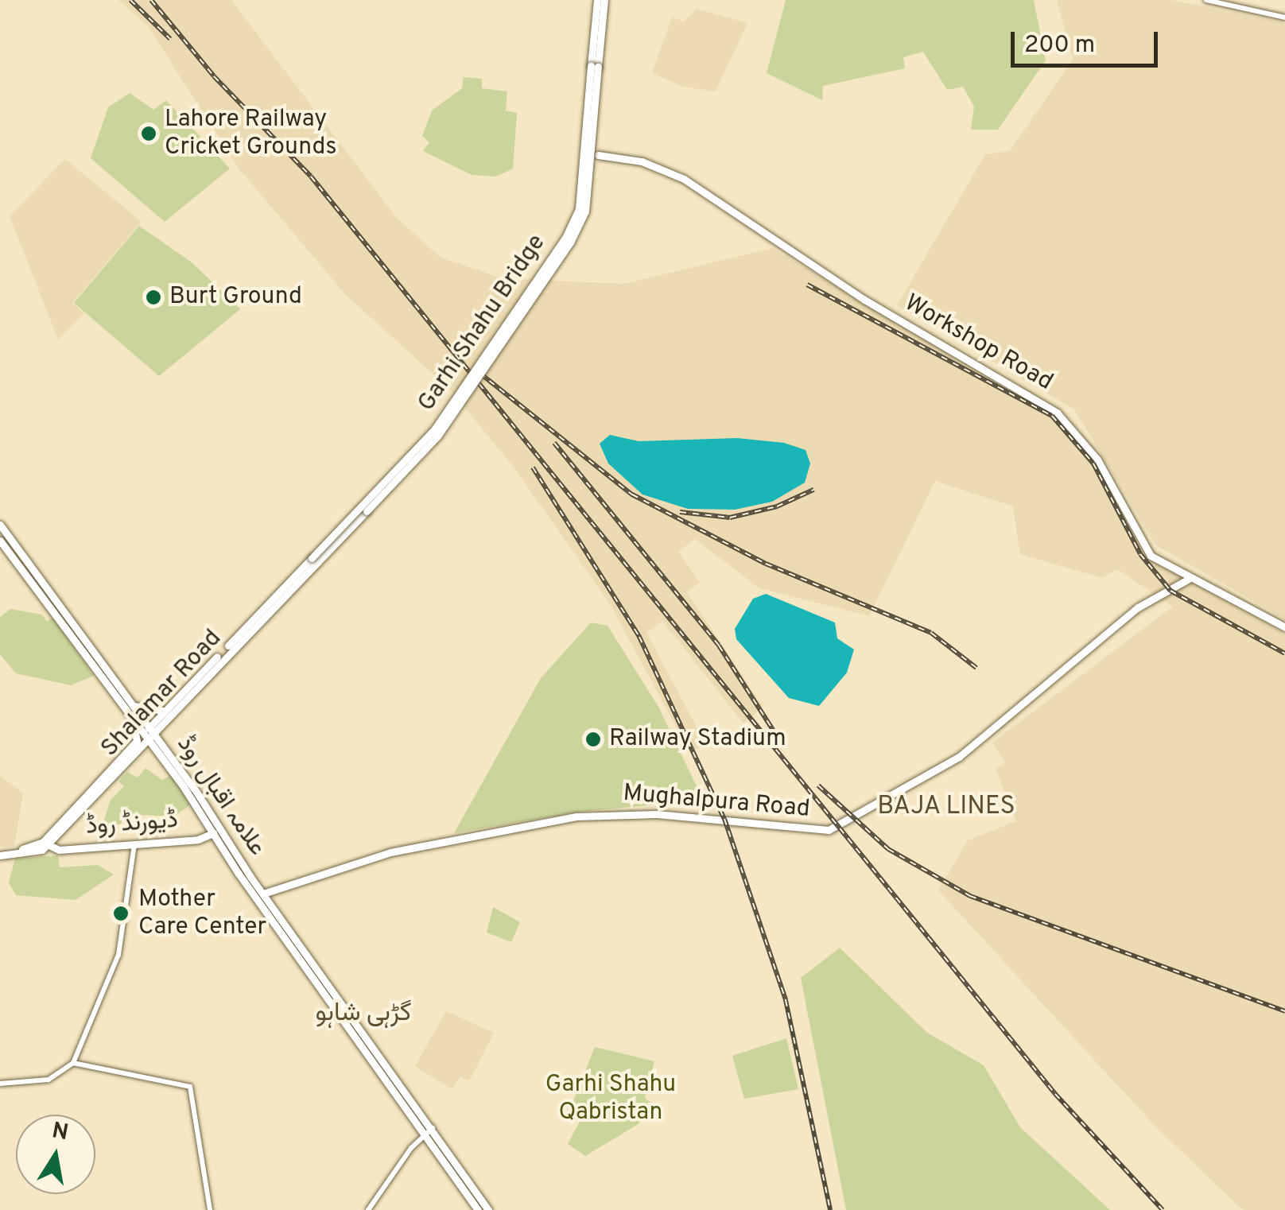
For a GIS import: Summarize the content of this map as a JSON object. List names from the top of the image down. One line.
{"streets":{"main road":["Garhi Shahu Bridge","Workshop Road","Shalamar Road","علامہ اقبال روڈ","Mughalpura Road","ڈیورنڈ روڈ"]},"crossings":[["Garhi Shahu Bridge","Shalamar Road"],["Workshop Road","Mughalpura Road"],["Shalamar Road","علامہ اقبال روڈ"],["Shalamar Road","ڈیورنڈ روڈ"],["علامہ اقبال روڈ","Mughalpura Road"],["علامہ اقبال روڈ","ڈیورنڈ روڈ"]],"districts":["BAJA LINES","گڑہی شاہو"],"parks":["Garhi Shahu Qabristan"],"places":["Lahore Railway Cricket Grounds","Burt Ground","Railway Stadium","Mother Care Center"],"scale_bar":"200 m","north":"top"}
